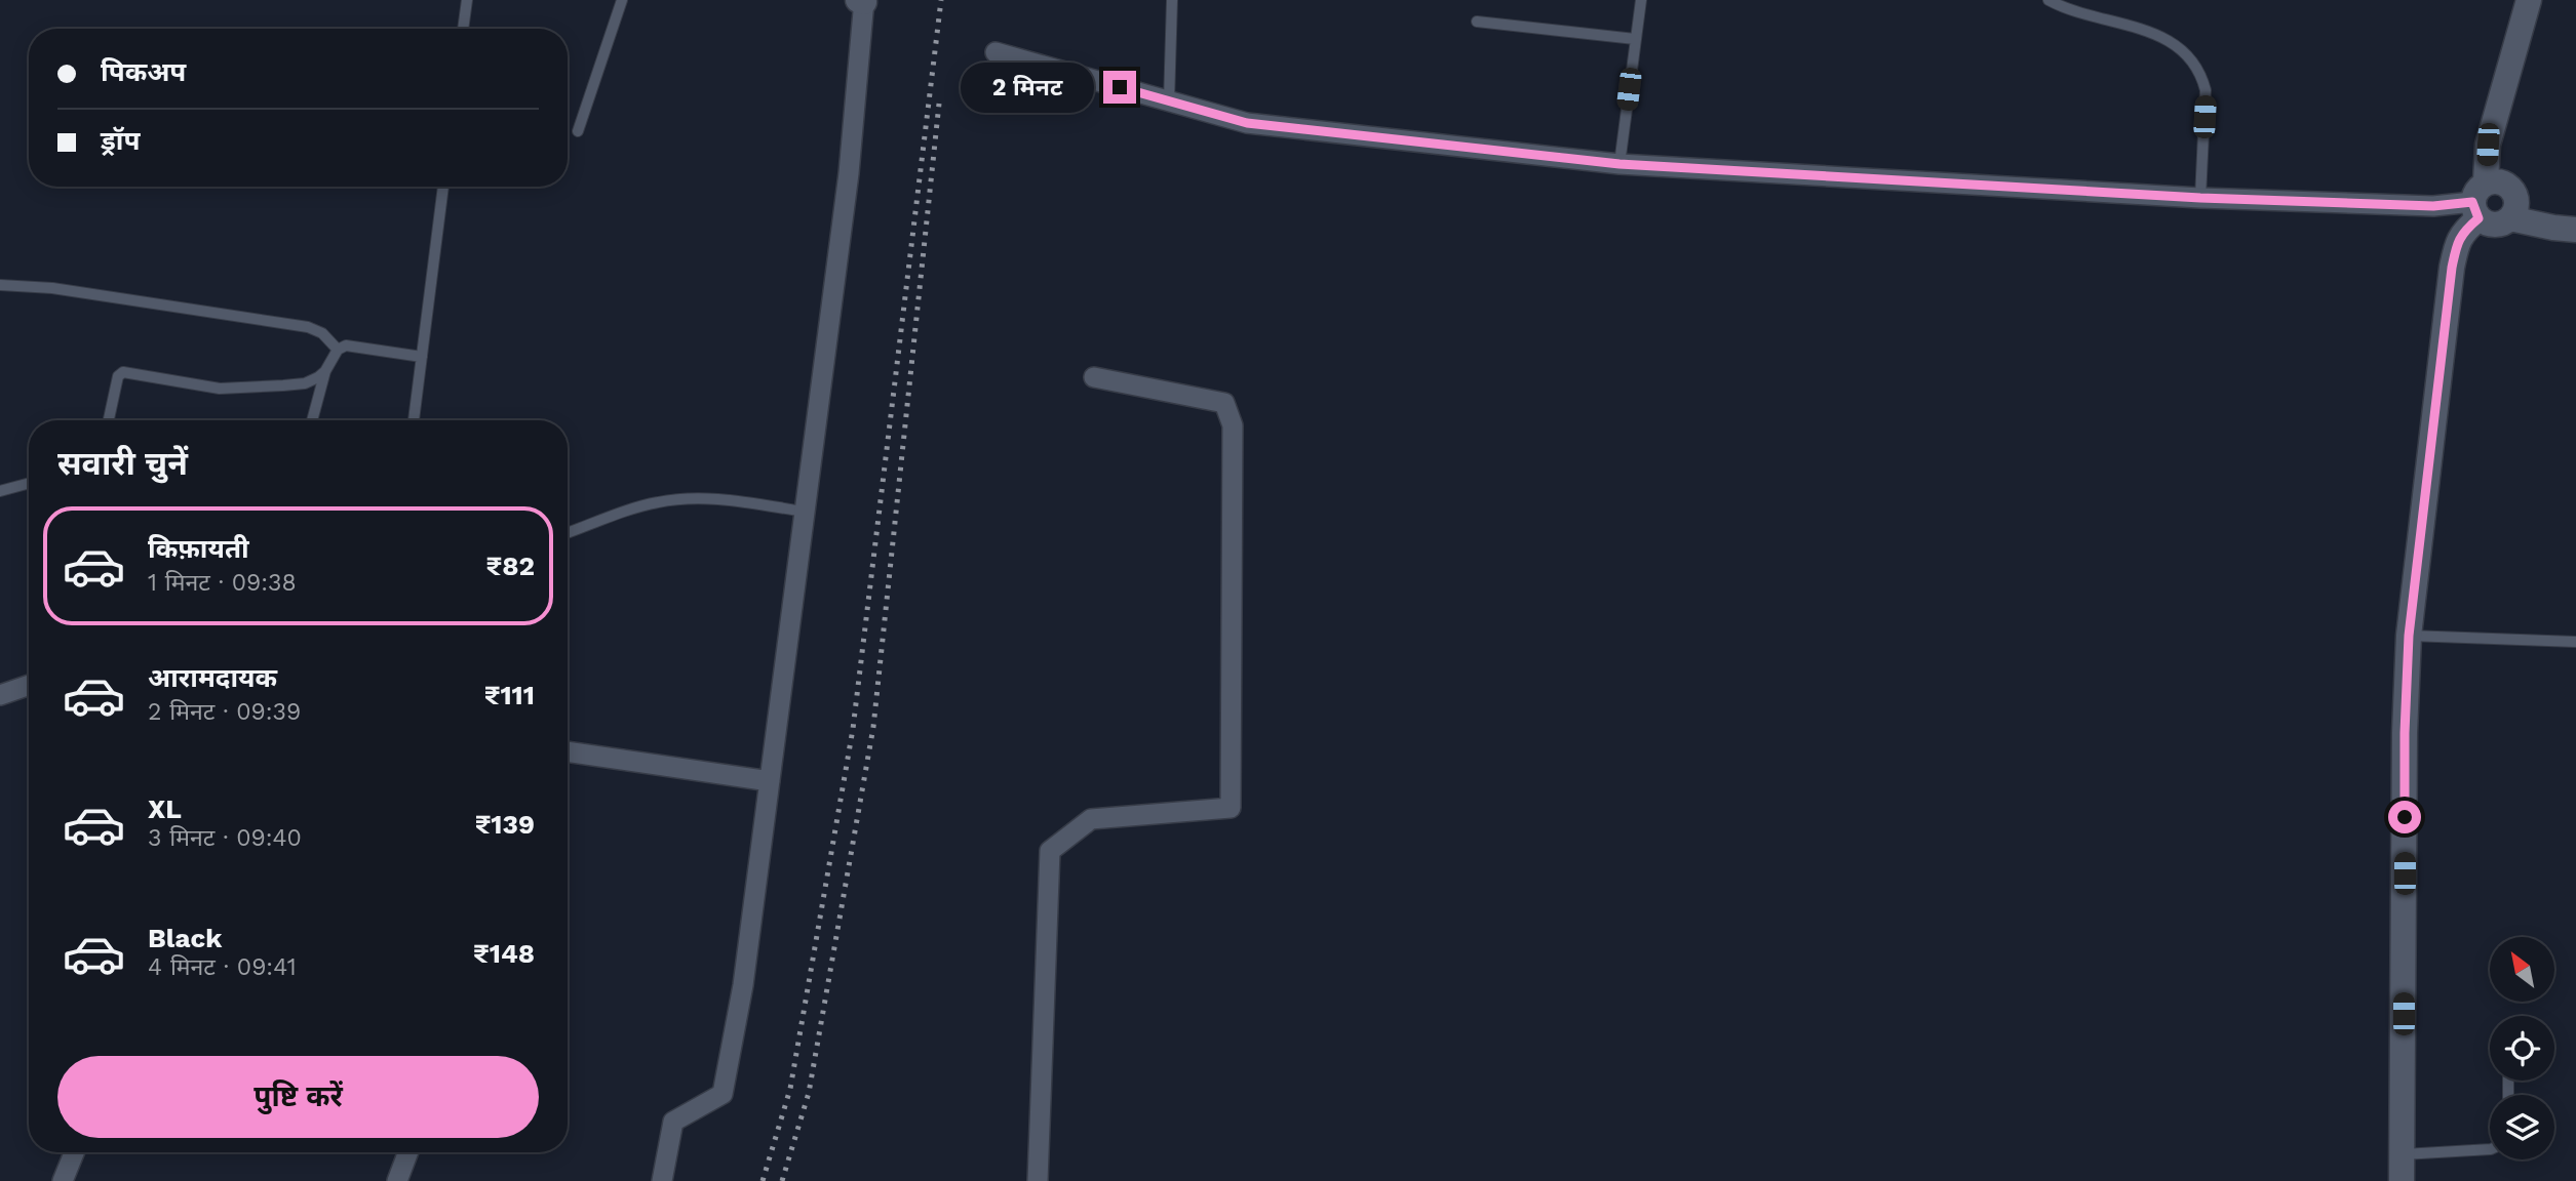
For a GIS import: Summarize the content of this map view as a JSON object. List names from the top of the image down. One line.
{"north":"top left","page":{"banner":["पिकअप","ड्रॉप"],"bubble":"2 मिनट","heading":"सवारी चुनें","list":[{"name":"किफ़ायती","note":"1 मिनट · 09:38","value":"₹82"},{"name":"आरामदायक","note":"2 मिनट · 09:39","value":"₹111"},{"name":"XL","note":"3 मिनट · 09:40","value":"₹139"},{"name":"Black","note":"4 मिनट · 09:41","value":"₹148"}],"buttons":"पुष्टि करें"}}
